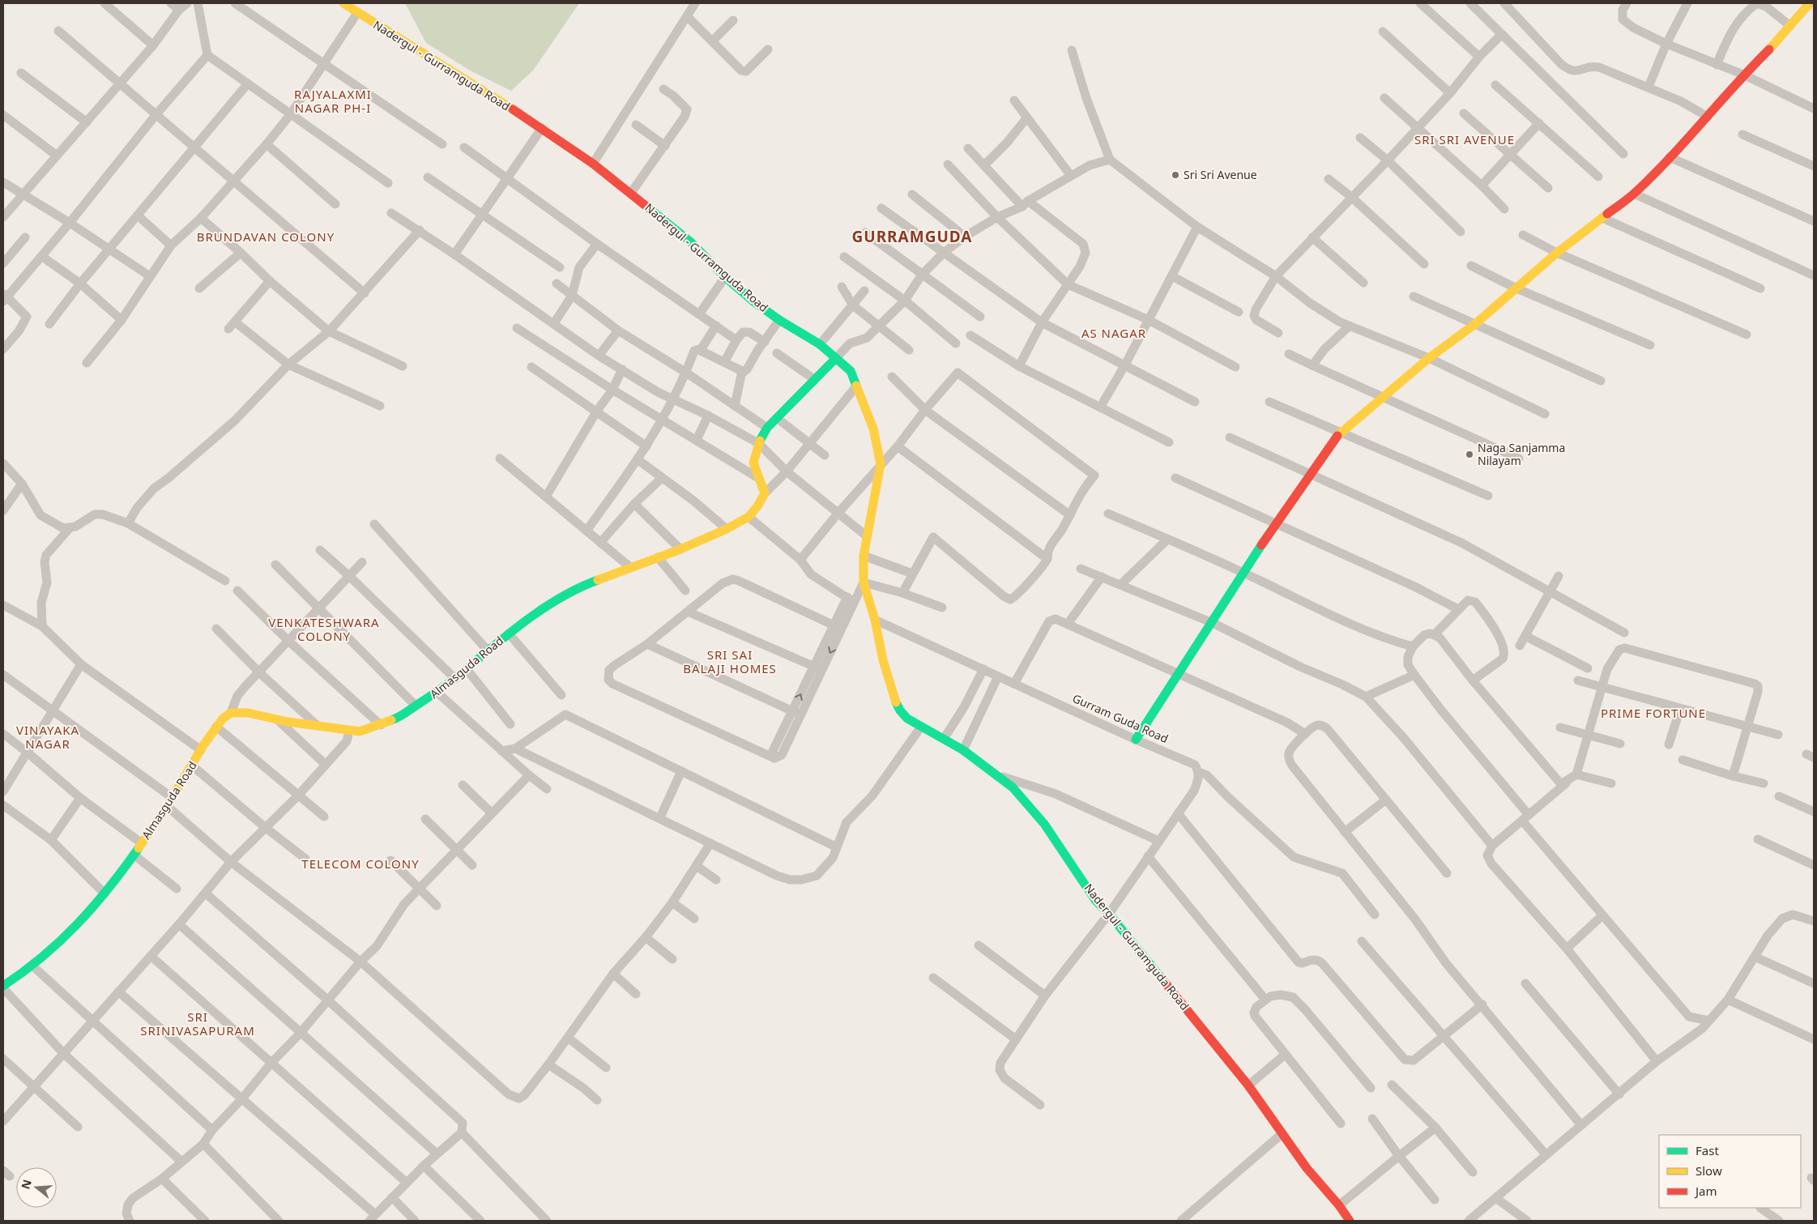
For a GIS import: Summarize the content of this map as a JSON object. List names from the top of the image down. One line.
{"streets":{"street":["Nadergul - Gurramguda Road","Almasguda Road","Gurram Guda Road"]},"crossings":[["Nadergul - Gurramguda Road","Gurram Guda Road"]],"districts":["RAJYALAXMI NAGAR PH-I","SRI SRI AVENUE","GURRAMGUDA","BRUNDAVAN COLONY","AS NAGAR","VENKATESHWARA COLONY","SRI SAI BALAJI HOMES","PRIME FORTUNE","VINAYAKA NAGAR","TELECOM COLONY","SRI SRINIVASAPURAM"],"places":["Sri Sri Avenue","Naga Sanjamma Nilayam"],"legend":["Fast","Slow","Jam"],"north":"left"}
